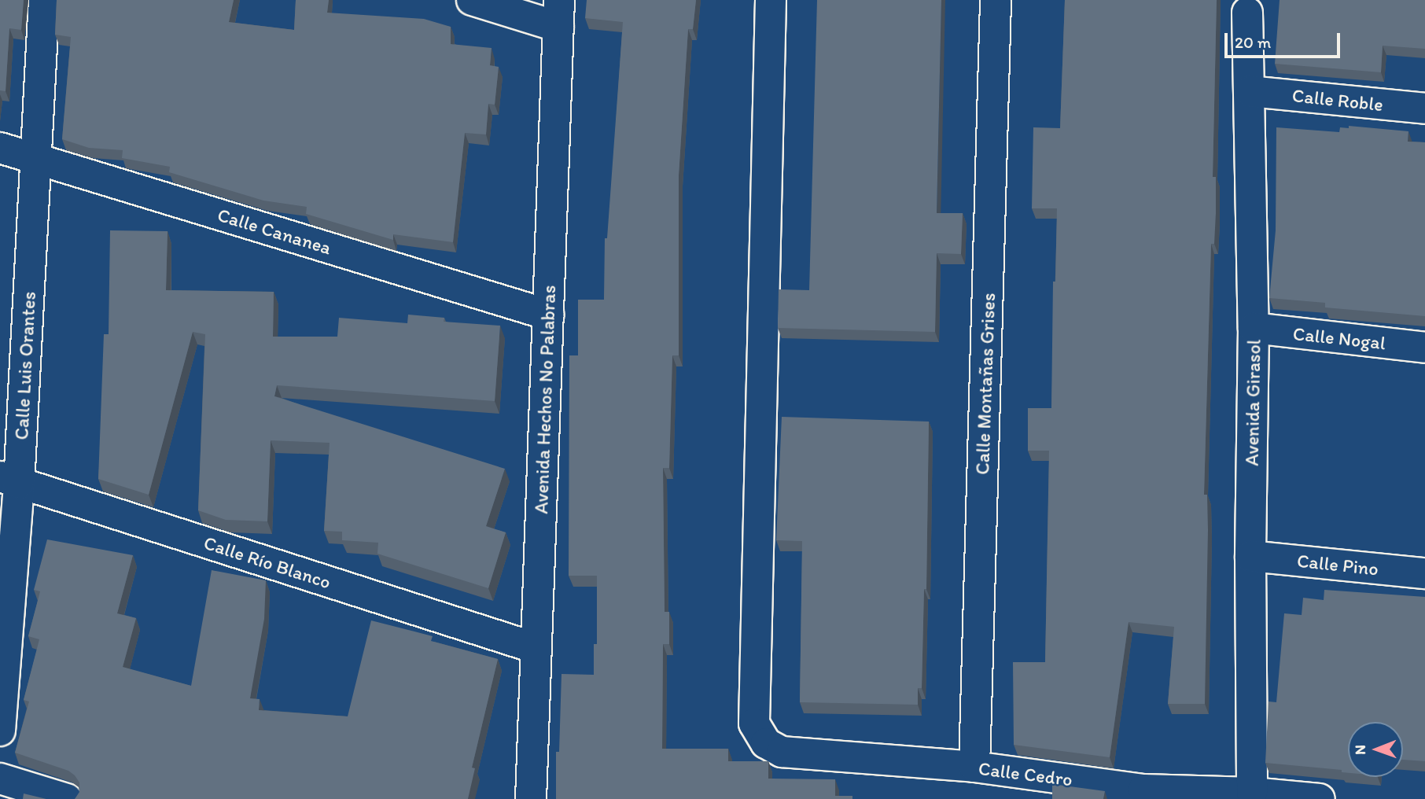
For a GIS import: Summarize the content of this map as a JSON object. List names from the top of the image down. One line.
{"streets":{"street":["Calle Roble","Calle Cananea","Calle Nogal","Calle Luis Orantes","Calle Montañas Grises","Avenida Hechos No Palabras","Avenida Girasol","Calle Río Blanco","Calle Pino","Calle Cedro"]},"crossings":[["Calle Roble","Avenida Girasol"],["Calle Cananea","Calle Luis Orantes"],["Calle Cananea","Avenida Hechos No Palabras"],["Calle Nogal","Avenida Girasol"],["Calle Luis Orantes","Calle Río Blanco"],["Calle Montañas Grises","Calle Cedro"],["Avenida Hechos No Palabras","Calle Río Blanco"],["Avenida Girasol","Calle Pino"],["Avenida Girasol","Calle Cedro"]],"scale_bar":"20 m","north":"left"}
